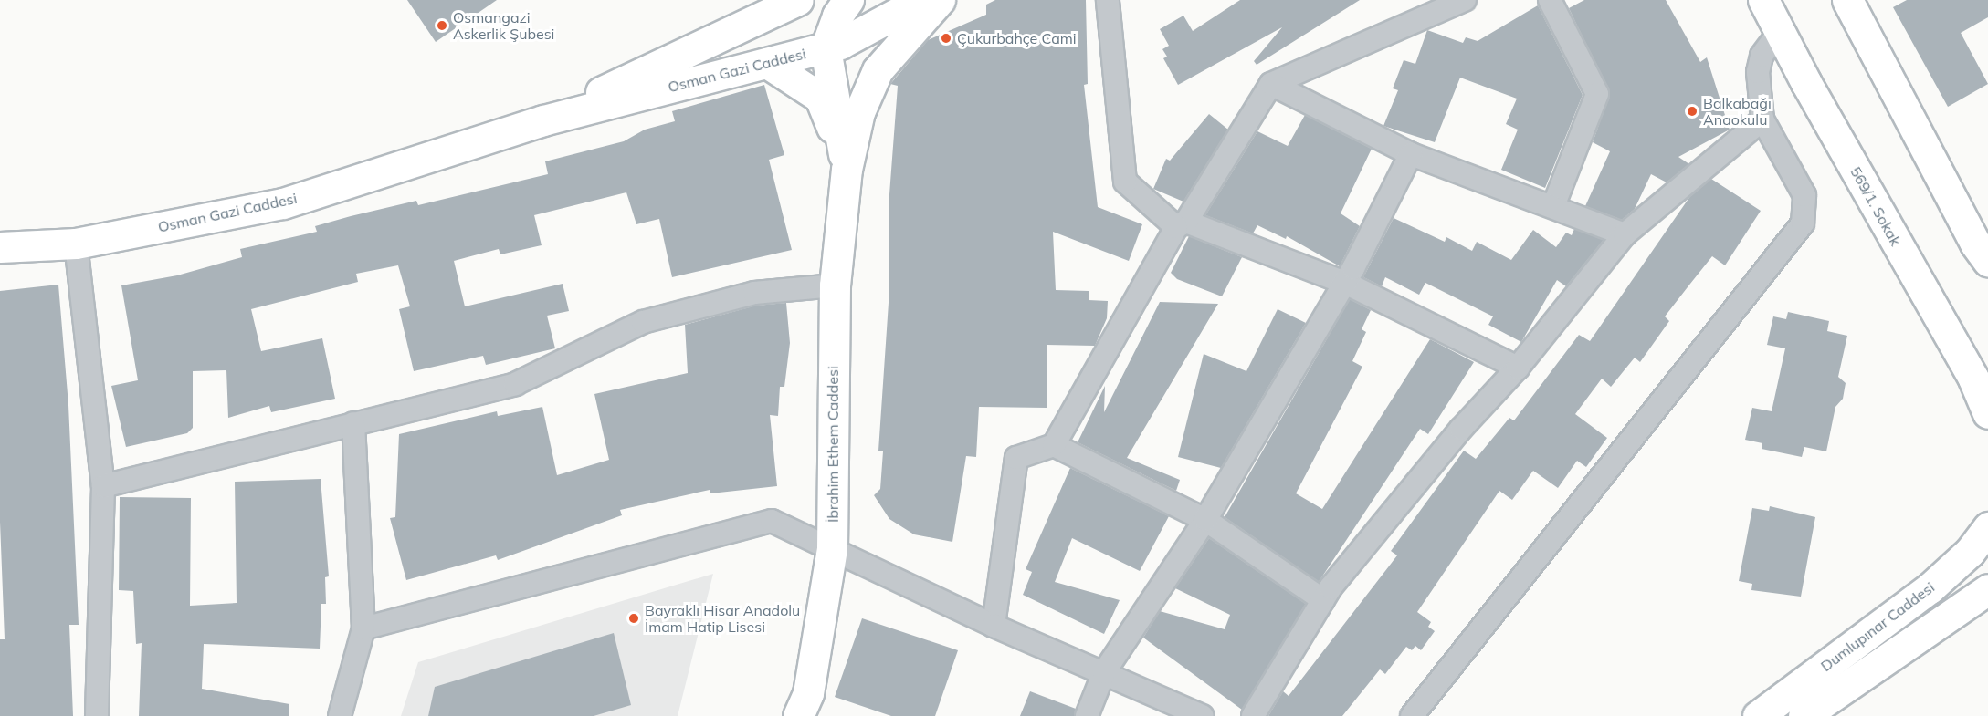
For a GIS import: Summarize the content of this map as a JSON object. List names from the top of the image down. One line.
{"streets":{"main road":["Osman Gazi Caddesi","569/1. Sokak","İbrahim Ethem Caddesi","Dumlupınar Caddesi"]},"crossings":[["Osman Gazi Caddesi","İbrahim Ethem Caddesi"]],"places":["Osmangazi Askerlik Şubesi","Çukurbahçe Cami","Balkabağı Anaokulu","Bayraklı Hisar Anadolu İmam Hatip Lisesi"]}
